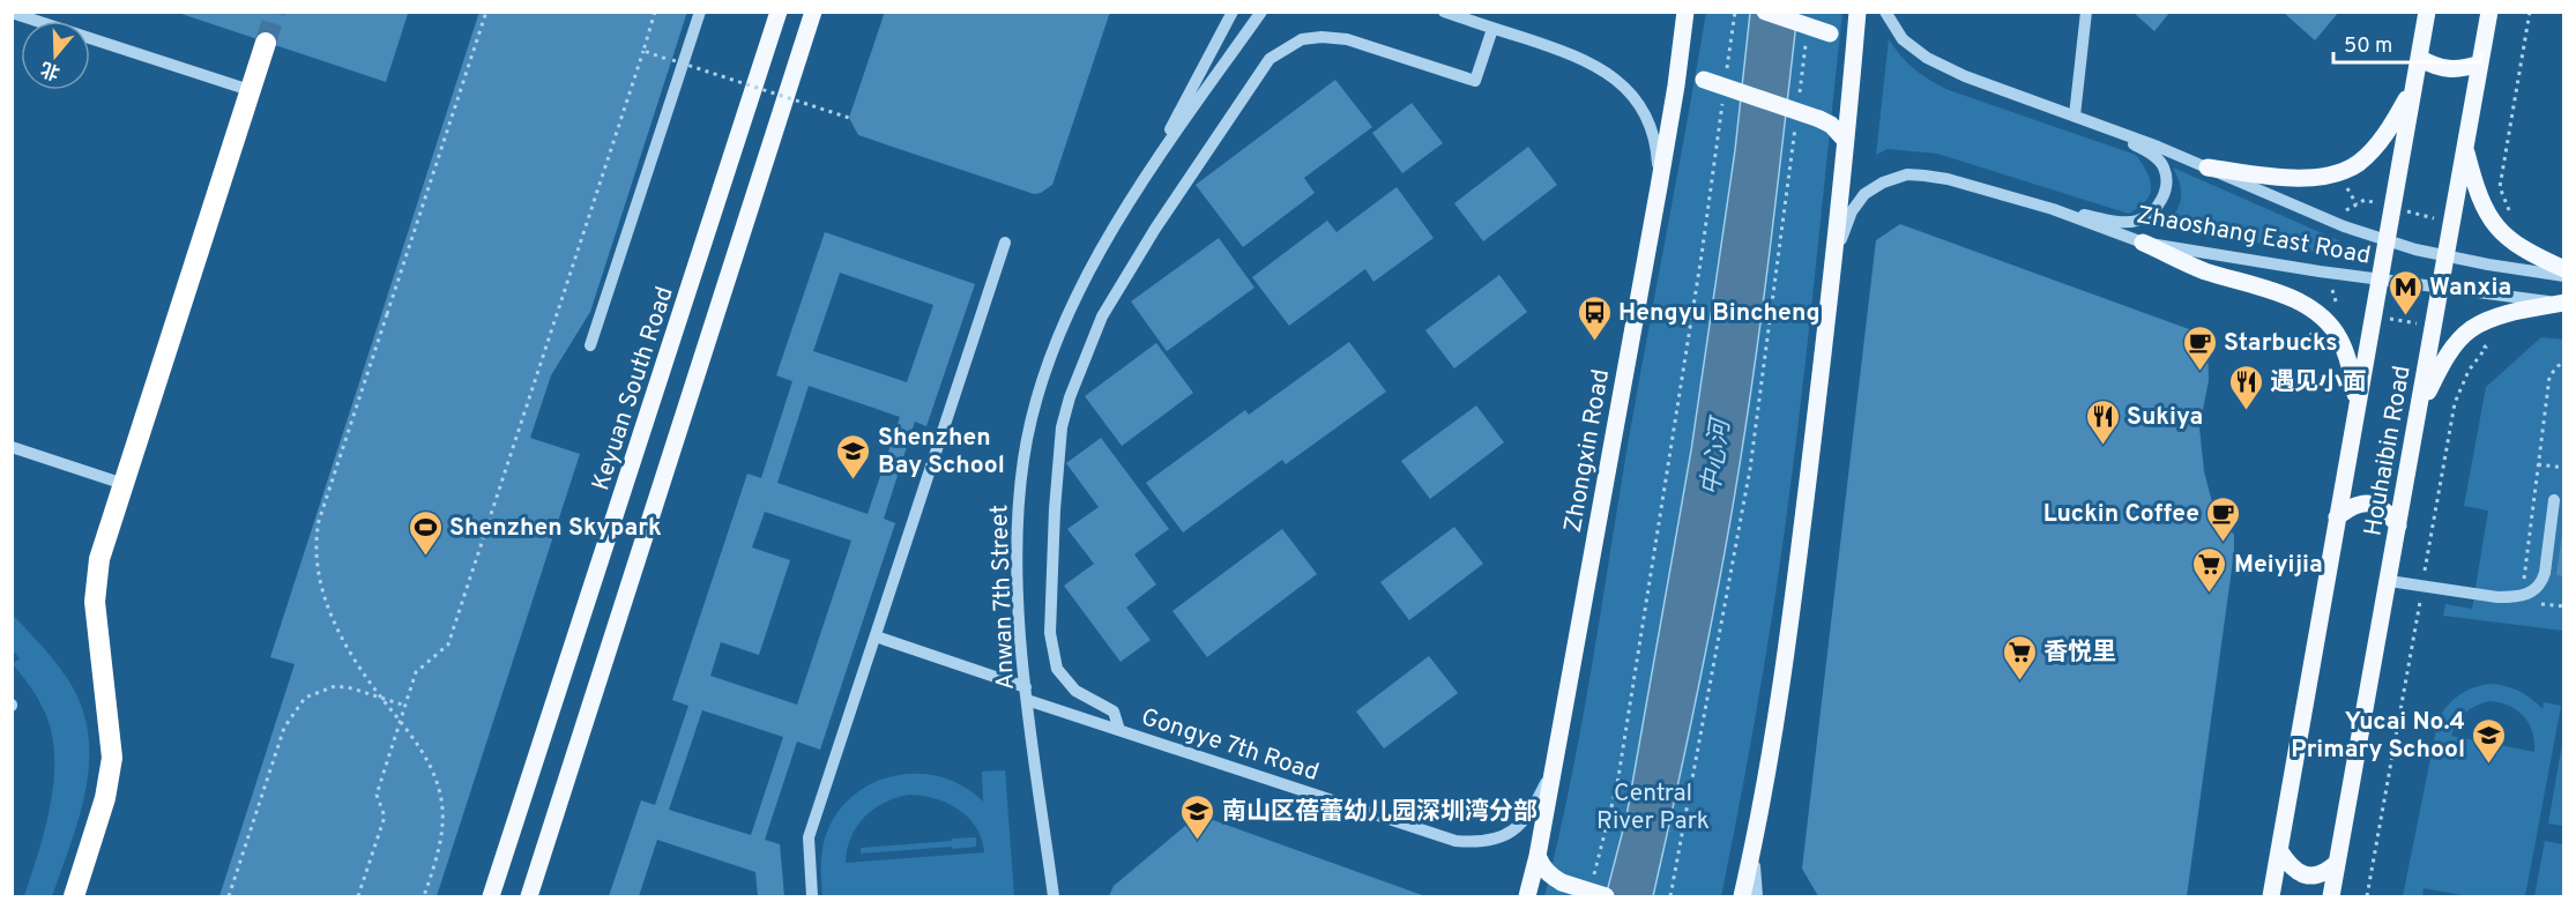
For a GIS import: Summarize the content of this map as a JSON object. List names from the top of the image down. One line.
{"streets":{"main road":["Keyuan South Road","Zhongxin Road","Houhaibin Road"],"street":["Zhaoshang East Road","Anwan 7th Street","Gongye 7th Road"]},"crossings":[["Zhaoshang East Road","Houhaibin Road"],["Zhongxin Road","Gongye 7th Road"],["Anwan 7th Street","Gongye 7th Road"]],"water":["中心河"],"parks":["Central River Park"],"places":{"metro station":["Wanxia"],"bus stop":["Hengyu Bincheng"],"cafe":["Starbucks","Luckin Coffee"],"restaurant":["遇见小面","Sukiya"],"school or university":["Shenzhen Bay School","Yucai No.4 Primary School","南山区蓓蕾幼儿园深圳湾分部"],"sports":["Shenzhen Skypark"],"supermarket":["Meiyijia","香悦里"]},"scale_bar":"50 m","north":"bottom"}
